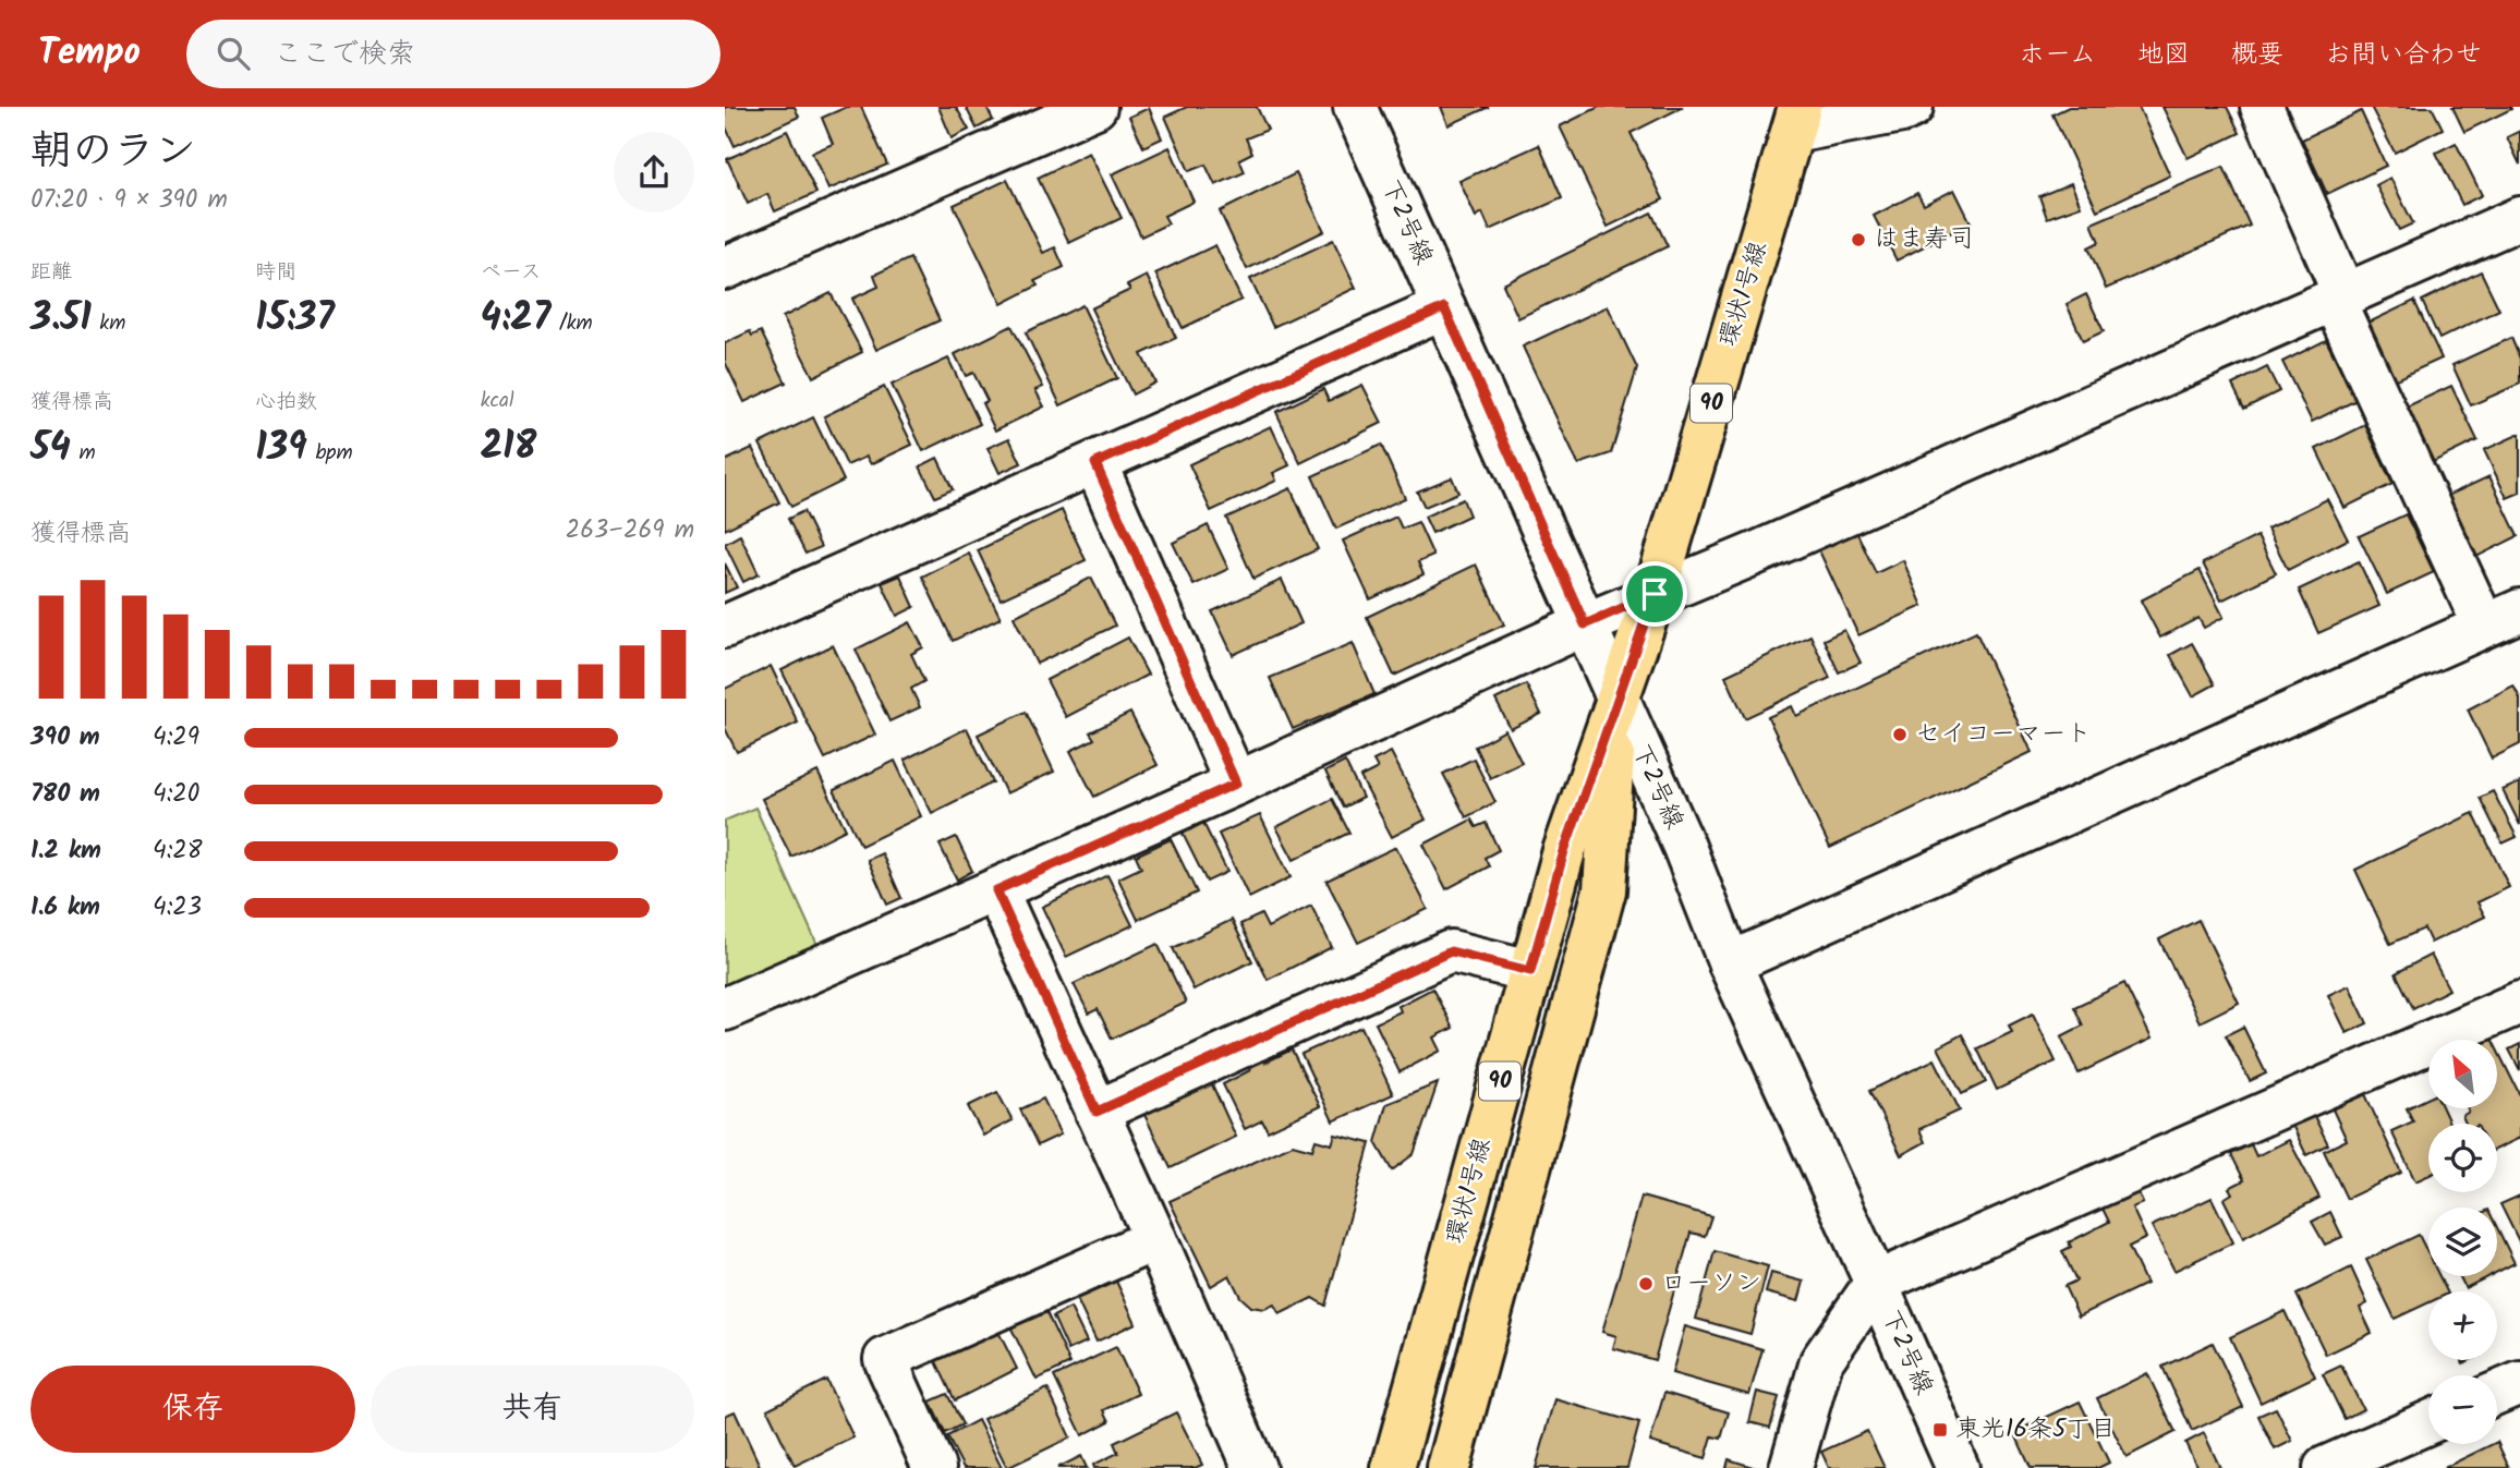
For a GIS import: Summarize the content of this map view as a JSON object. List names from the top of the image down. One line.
{"streets":{"main road":["環状1号線","90"],"street":["下2号線"]},"crossings":[["下2号線","環状1号線"]],"places":{"other":["はま寿司","セイコーマート","ローソン"],"transit":["東光16条5丁目"]},"north":"top left","page":{"header":"Tempo","search":"ここで検索","nav":["ホーム","地図","概要","お問い合わせ"],"heading":["朝のラン","07:20 · 9 × 390 m"],"stats":[["距離","3.51 km"],["時間","15:37"],["ペース","4:27 /km"],["獲得標高","54 m"],["心拍数","139 bpm"],["kcal","218"]],"chart":["獲得標高","263–269 m"],"list":[{"name":"390 m","note":"4:29"},{"name":"780 m","note":"4:20"},{"name":"1.2 km","note":"4:28"},{"name":"1.6 km","note":"4:23"}],"map_buttons":["+","−"],"buttons":["保存","共有"]}}
